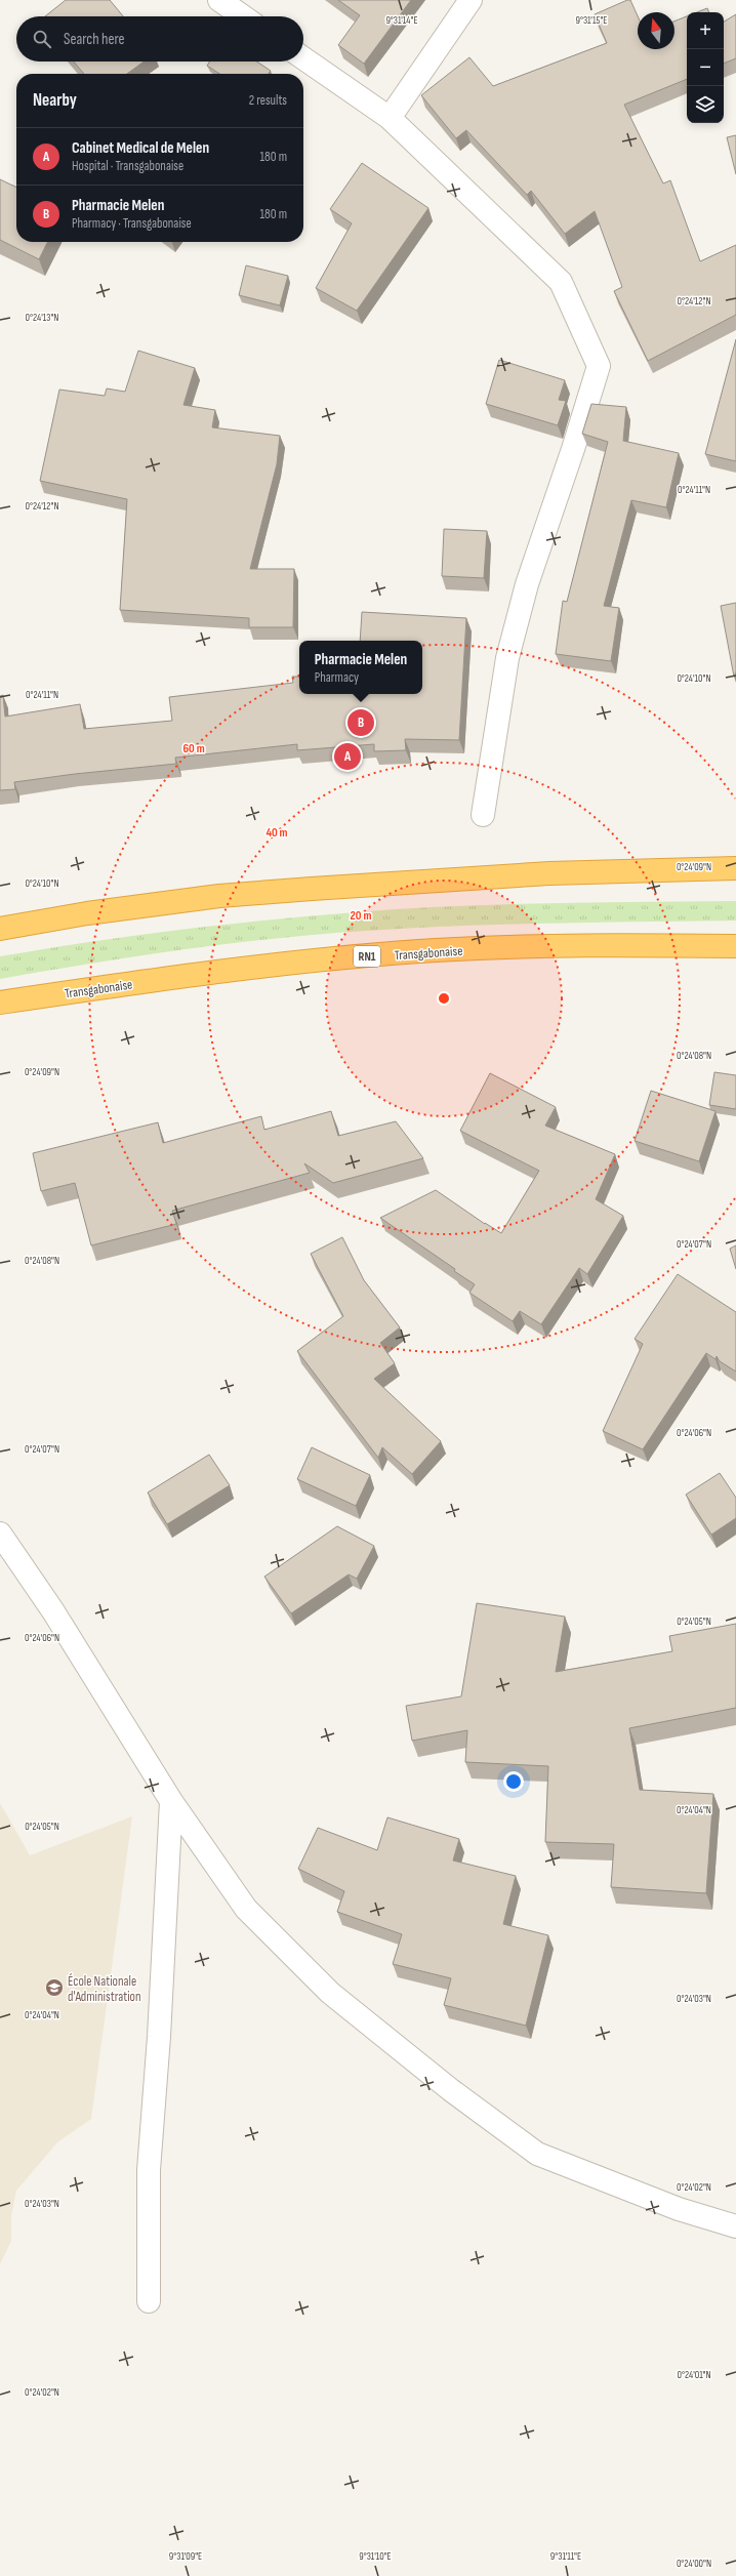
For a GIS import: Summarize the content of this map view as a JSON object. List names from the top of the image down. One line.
{"streets":{"highway":["Transgabonaise","RN1"]},"places":{"school or university":["École Nationale d'Administration"]},"north":"top","page":{"map_buttons":["+","−"],"search":"Search here","heading":["Nearby","2 results"],"list":[{"mark":"A","name":"Cabinet Medical de Melen","note":"Hospital · Transgabonaise","value":"180 m"},{"mark":"B","name":"Pharmacie Melen","note":"Pharmacy · Transgabonaise","value":"180 m"}],"popup":["Pharmacie Melen","Pharmacy"],"pins":["B","A"]},"coordinates":["9°31'14\"E","9°31'15\"E","0°24'12\"N","0°24'13\"N","0°24'11\"N","0°24'10\"N","0°24'09\"N","0°24'08\"N","0°24'07\"N","0°24'06\"N","0°24'05\"N","0°24'04\"N","0°24'03\"N","0°24'02\"N","0°24'01\"N","9°31'09\"E","9°31'10\"E","9°31'11\"E","0°24'00\"N"],"rings":["60 m","40 m","20 m"]}
